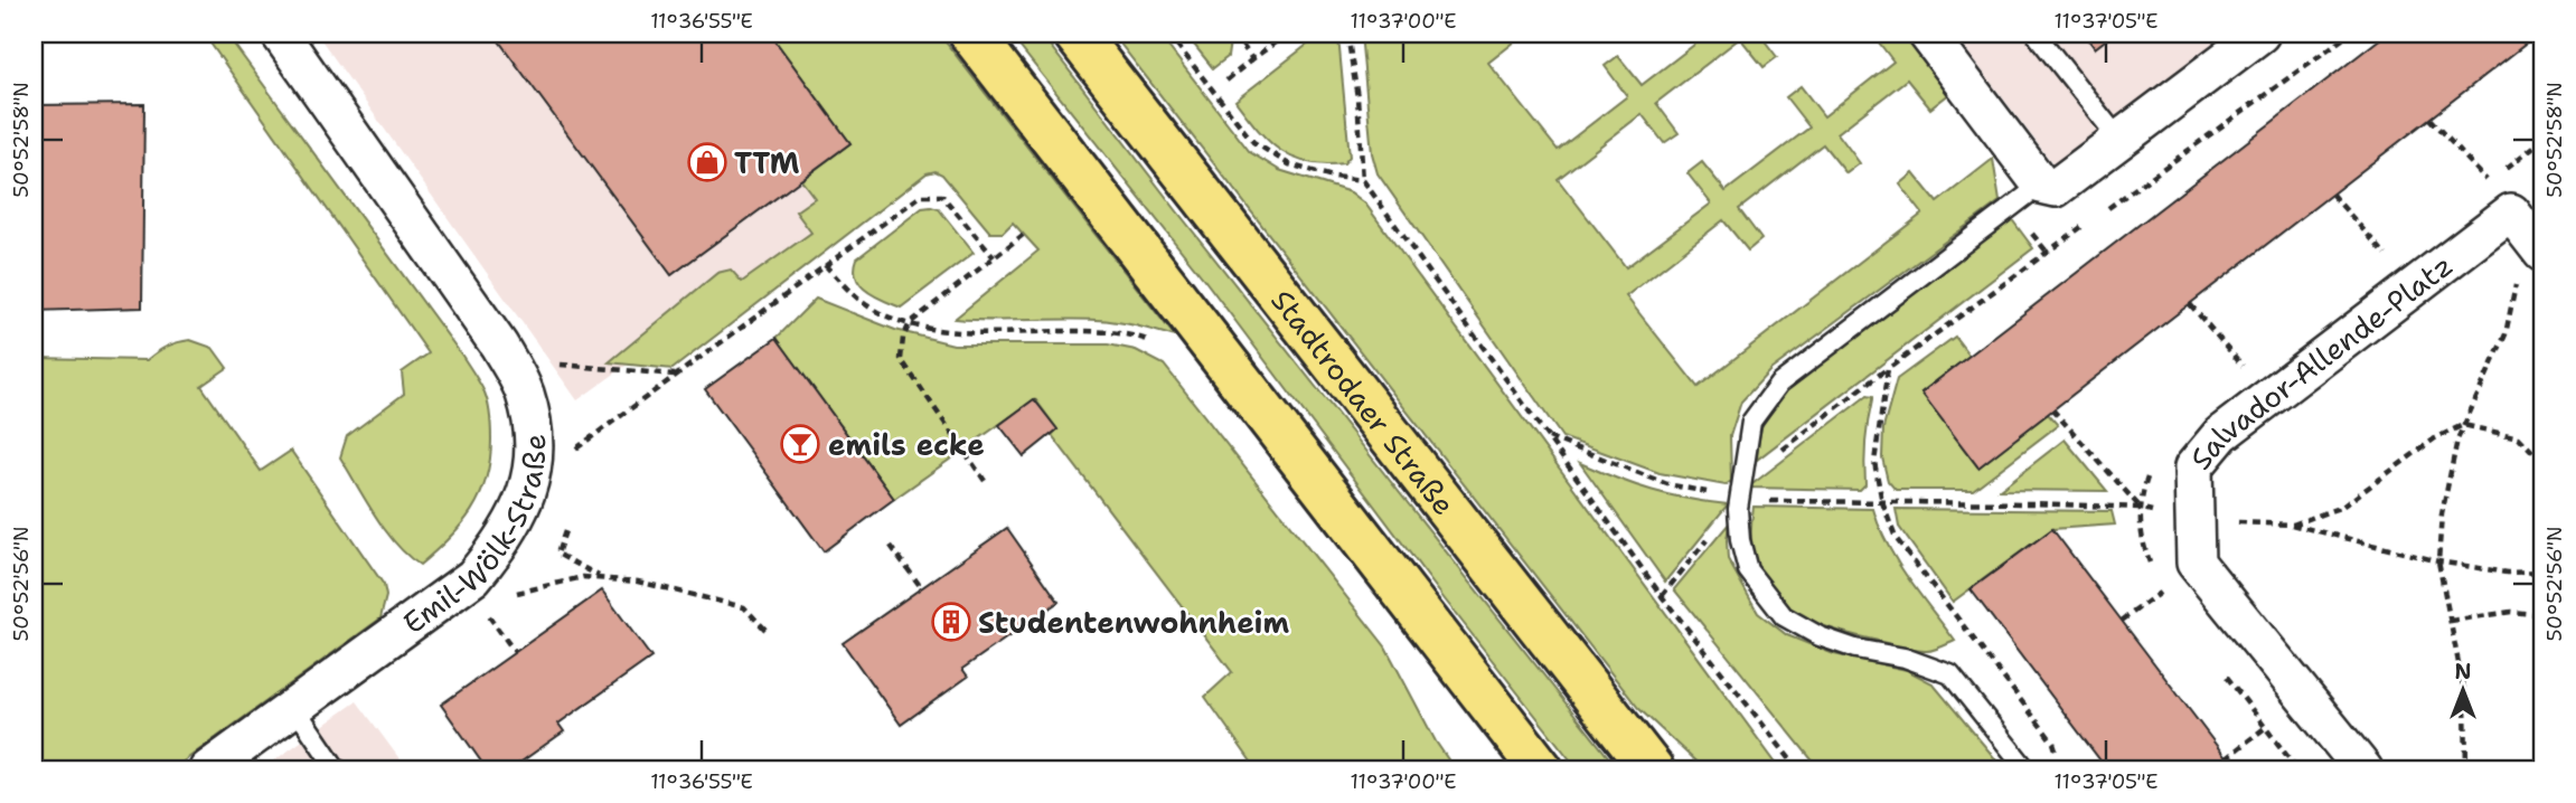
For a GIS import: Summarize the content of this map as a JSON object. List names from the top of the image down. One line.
{"streets":{"main road":["Stadtrodaer Straße"],"street":["Salvador-Allende-Platz","Emil-Wölk-Straße"]},"places":{"shop":["TTM"],"bar":["emils ecke"],"building":["Studentenwohnheim"]},"north":"top","coordinates":["11°36'55\"E","11°37'00\"E","11°37'05\"E","50°52'58\"N","50°52'56\"N"]}
